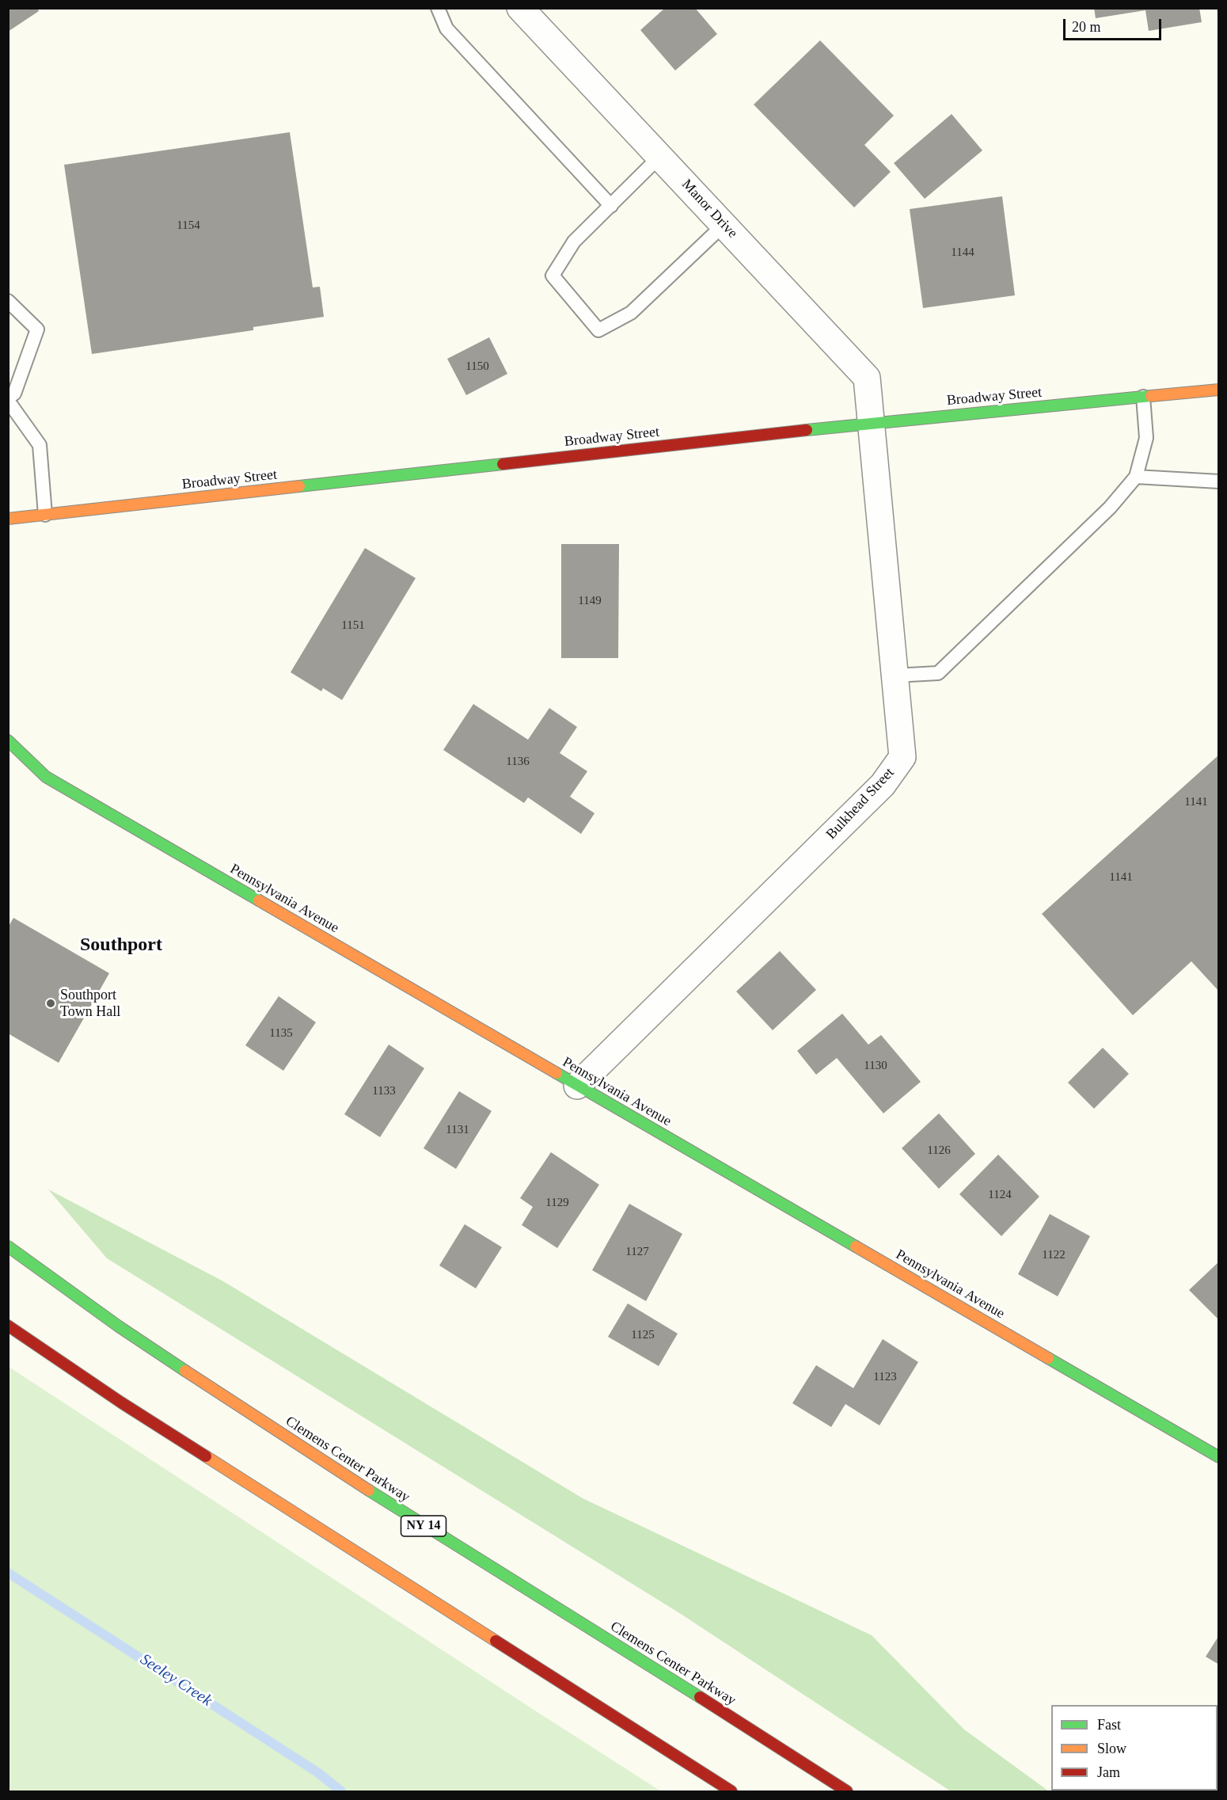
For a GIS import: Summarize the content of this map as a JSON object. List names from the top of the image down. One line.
{"streets":{"main road":["Broadway Street","Pennsylvania Avenue","Clemens Center Parkway","NY 14"],"street":["Manor Drive","Bulkhead Street"]},"crossings":[["Manor Drive","Broadway Street"],["Manor Drive","Bulkhead Street"],["Broadway Street","Bulkhead Street"],["Bulkhead Street","Pennsylvania Avenue"]],"districts":["Southport"],"water":["Seeley Creek"],"places":["Southport Town Hall"],"house_numbers":["1154","1144","1150","1149","1151","1136","1141","1141","1135","1130","1133","1131","1126","1124","1129","1127","1122","1125","1123"],"legend":["Fast","Slow","Jam"],"scale_bar":"20 m"}
